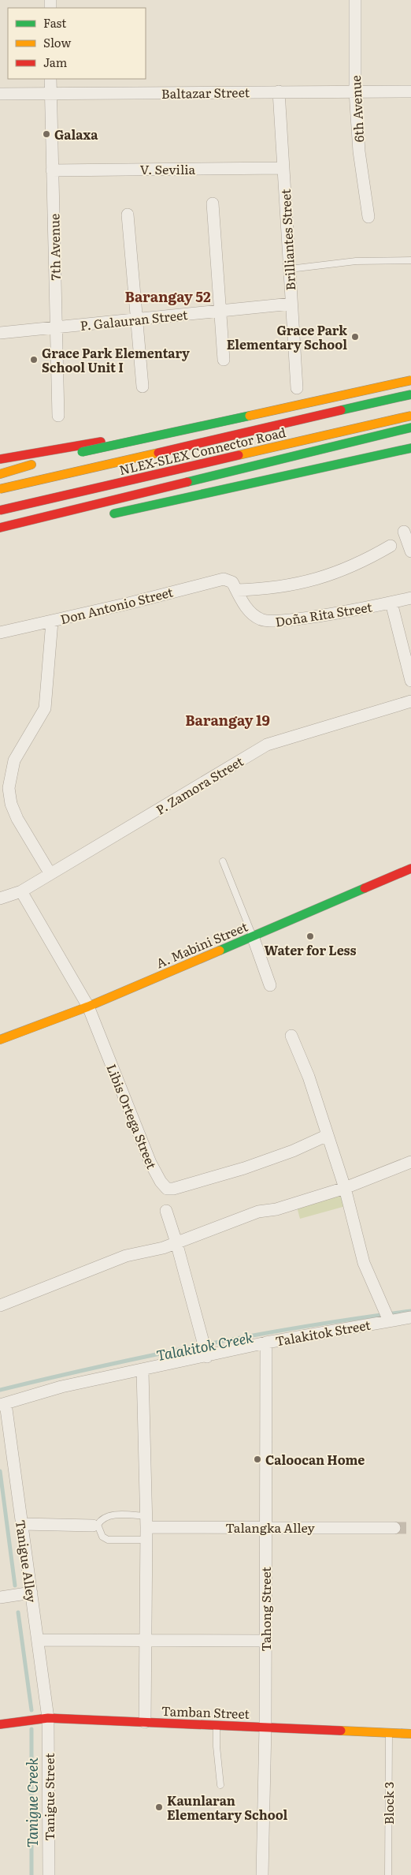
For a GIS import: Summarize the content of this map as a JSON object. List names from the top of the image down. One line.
{"streets":{"main road":["NLEX-SLEX Connector Road","A. Mabini Street","Tamban Street"],"street":["Baltazar Street","6th Avenue","V. Sevilia","Brilliantes Street","7th Avenue","P. Galauran Street","Don Antonio Street","Doña Rita Street","P. Zamora Street","Libis Ortega Street","Talakitok Street","Talangka Alley","Tanigue Alley","Tahong Street","Tanigue Street"],"lane":["Block 3"]},"crossings":[["Baltazar Street","6th Avenue"],["Baltazar Street","Brilliantes Street"],["Baltazar Street","7th Avenue"],["V. Sevilia","Brilliantes Street"],["V. Sevilia","7th Avenue"],["Brilliantes Street","P. Galauran Street"],["7th Avenue","P. Galauran Street"],["Don Antonio Street","Doña Rita Street"],["P. Zamora Street","Libis Ortega Street"],["A. Mabini Street","Libis Ortega Street"],["Talakitok Street","Tanigue Alley"],["Talakitok Street","Tahong Street"],["Talangka Alley","Tahong Street"],["Tanigue Alley","Tamban Street"],["Tanigue Alley","Tanigue Street"],["Tahong Street","Tamban Street"],["Tamban Street","Tanigue Street"],["Tamban Street","Block 3"]],"districts":["Barangay 52","Barangay 19"],"water":["Talakitok Creek","Tanigue Creek"],"places":["Galaxa","Grace Park Elementary School","Grace Park Elementary School Unit I","Water for Less","Caloocan Home","Kaunlaran Elementary School"],"legend":["Fast","Slow","Jam"]}
